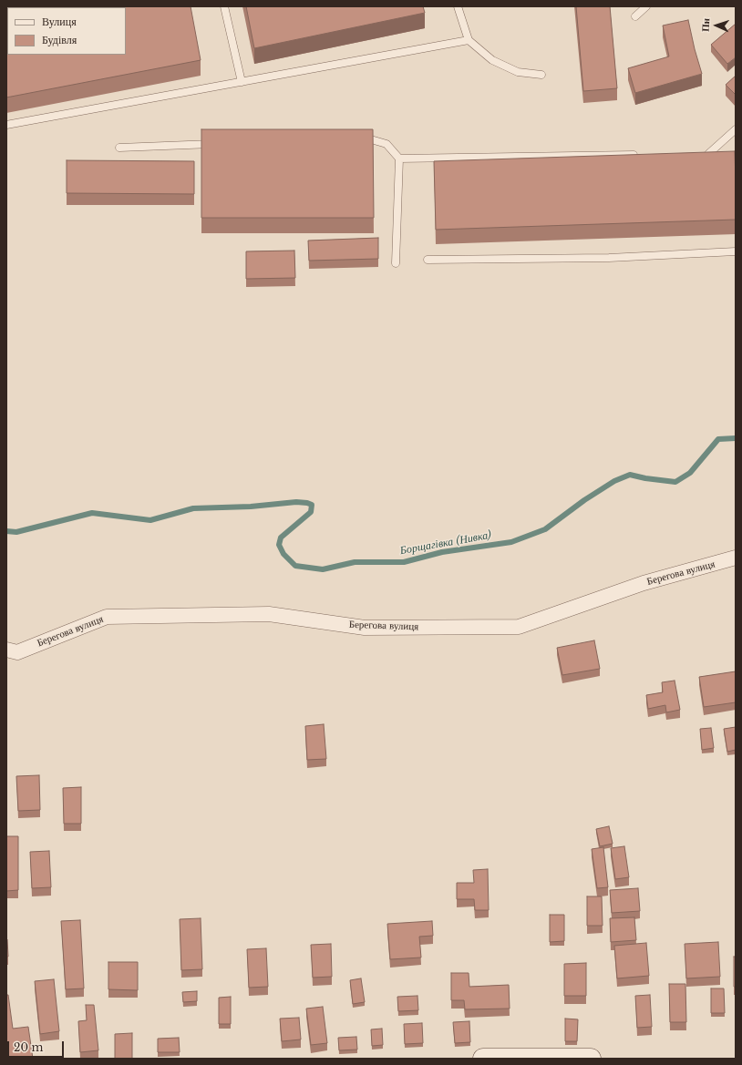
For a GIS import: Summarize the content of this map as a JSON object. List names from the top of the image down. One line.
{"streets":{"street":["Берегова вулиця"]},"water":["Борщагівка (Нивка)"],"legend":["Вулиця","Будівля"],"scale_bar":"20 m","north":"left"}
